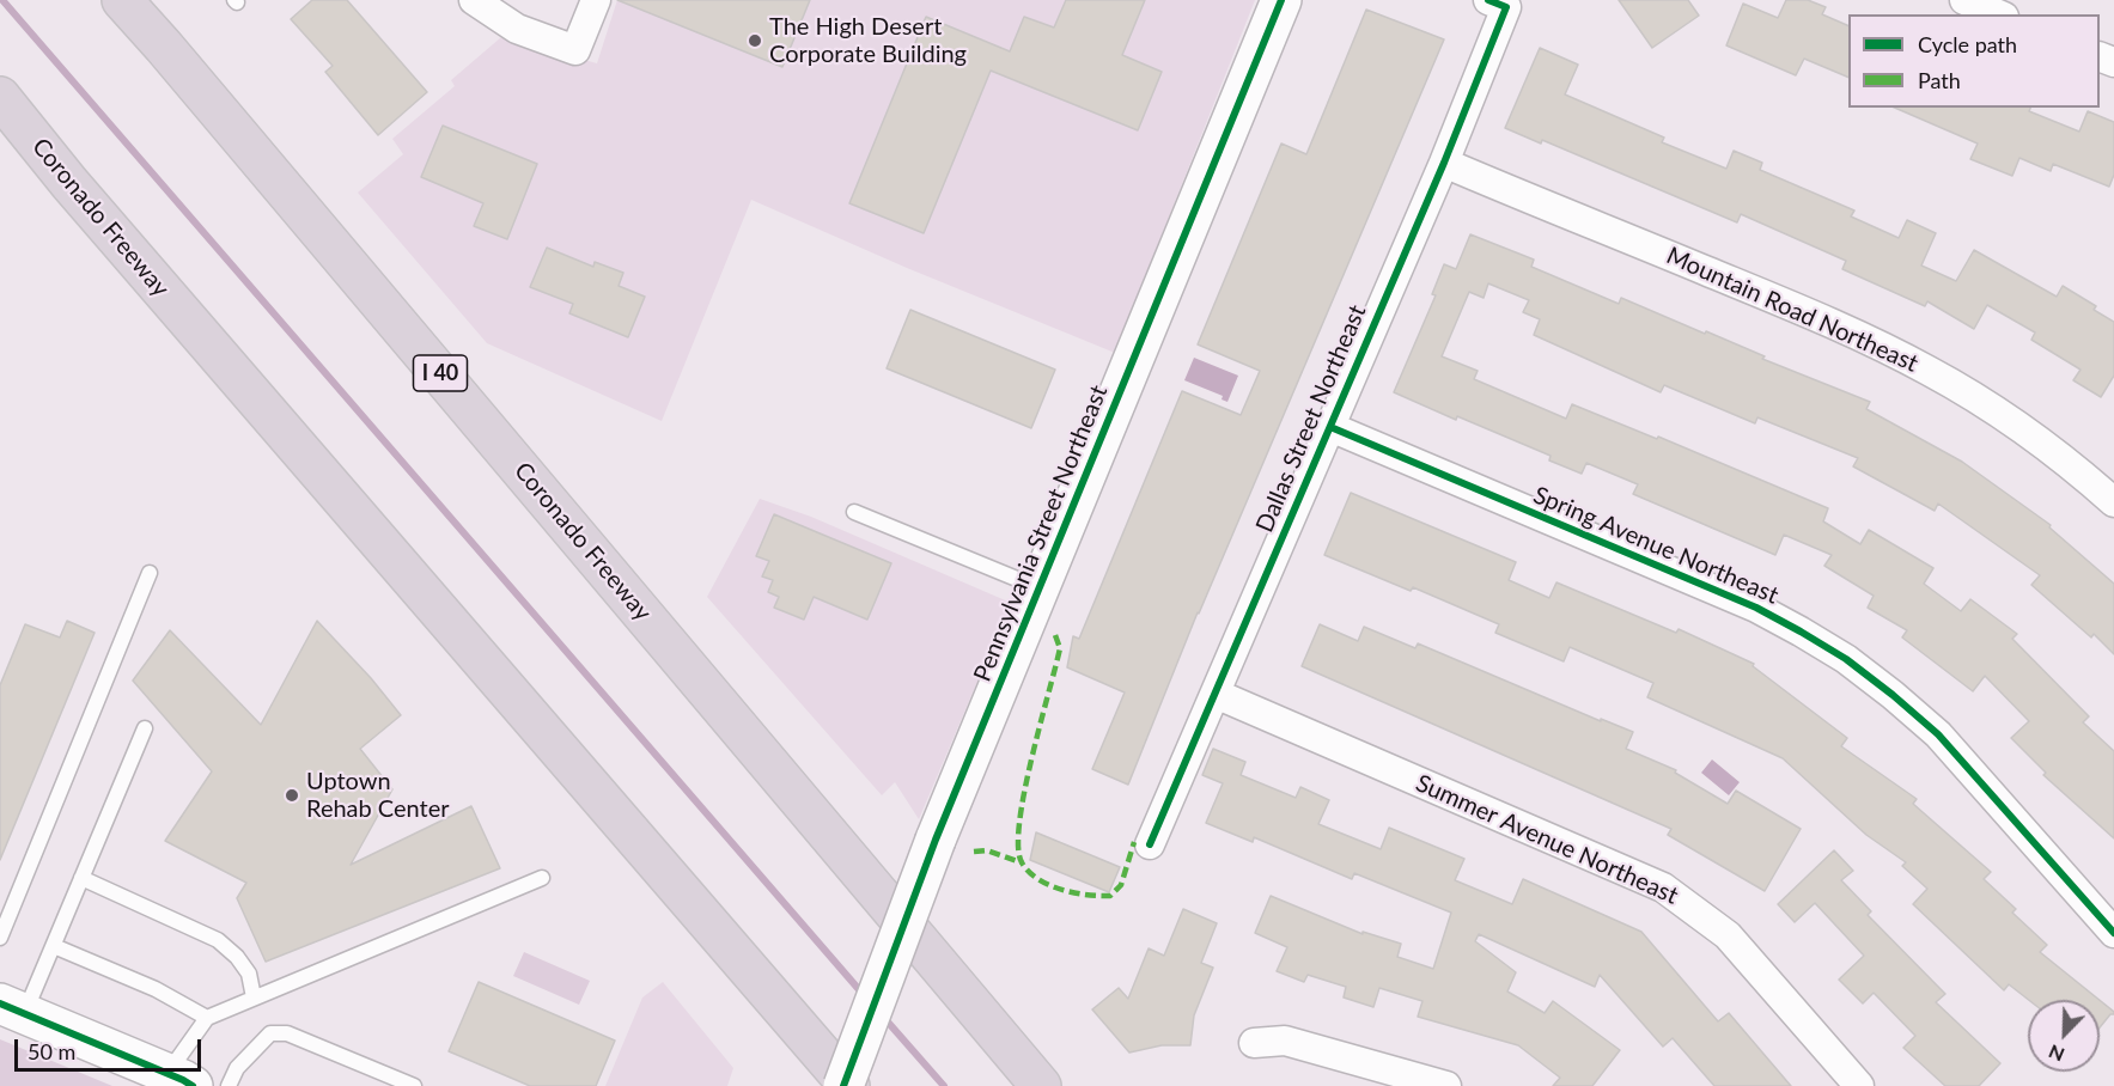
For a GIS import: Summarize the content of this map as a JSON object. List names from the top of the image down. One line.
{"streets":{"highway":["Coronado Freeway","I 40"],"street":["Mountain Road Northeast","Dallas Street Northeast","Pennsylvania Street Northeast","Spring Avenue Northeast","Summer Avenue Northeast"]},"crossings":[["Mountain Road Northeast","Dallas Street Northeast"],["Dallas Street Northeast","Spring Avenue Northeast"],["Dallas Street Northeast","Summer Avenue Northeast"]],"places":["The High Desert Corporate Building","Uptown Rehab Center"],"legend":["Cycle path","Path"],"scale_bar":"50 m","north":"bottom left"}
